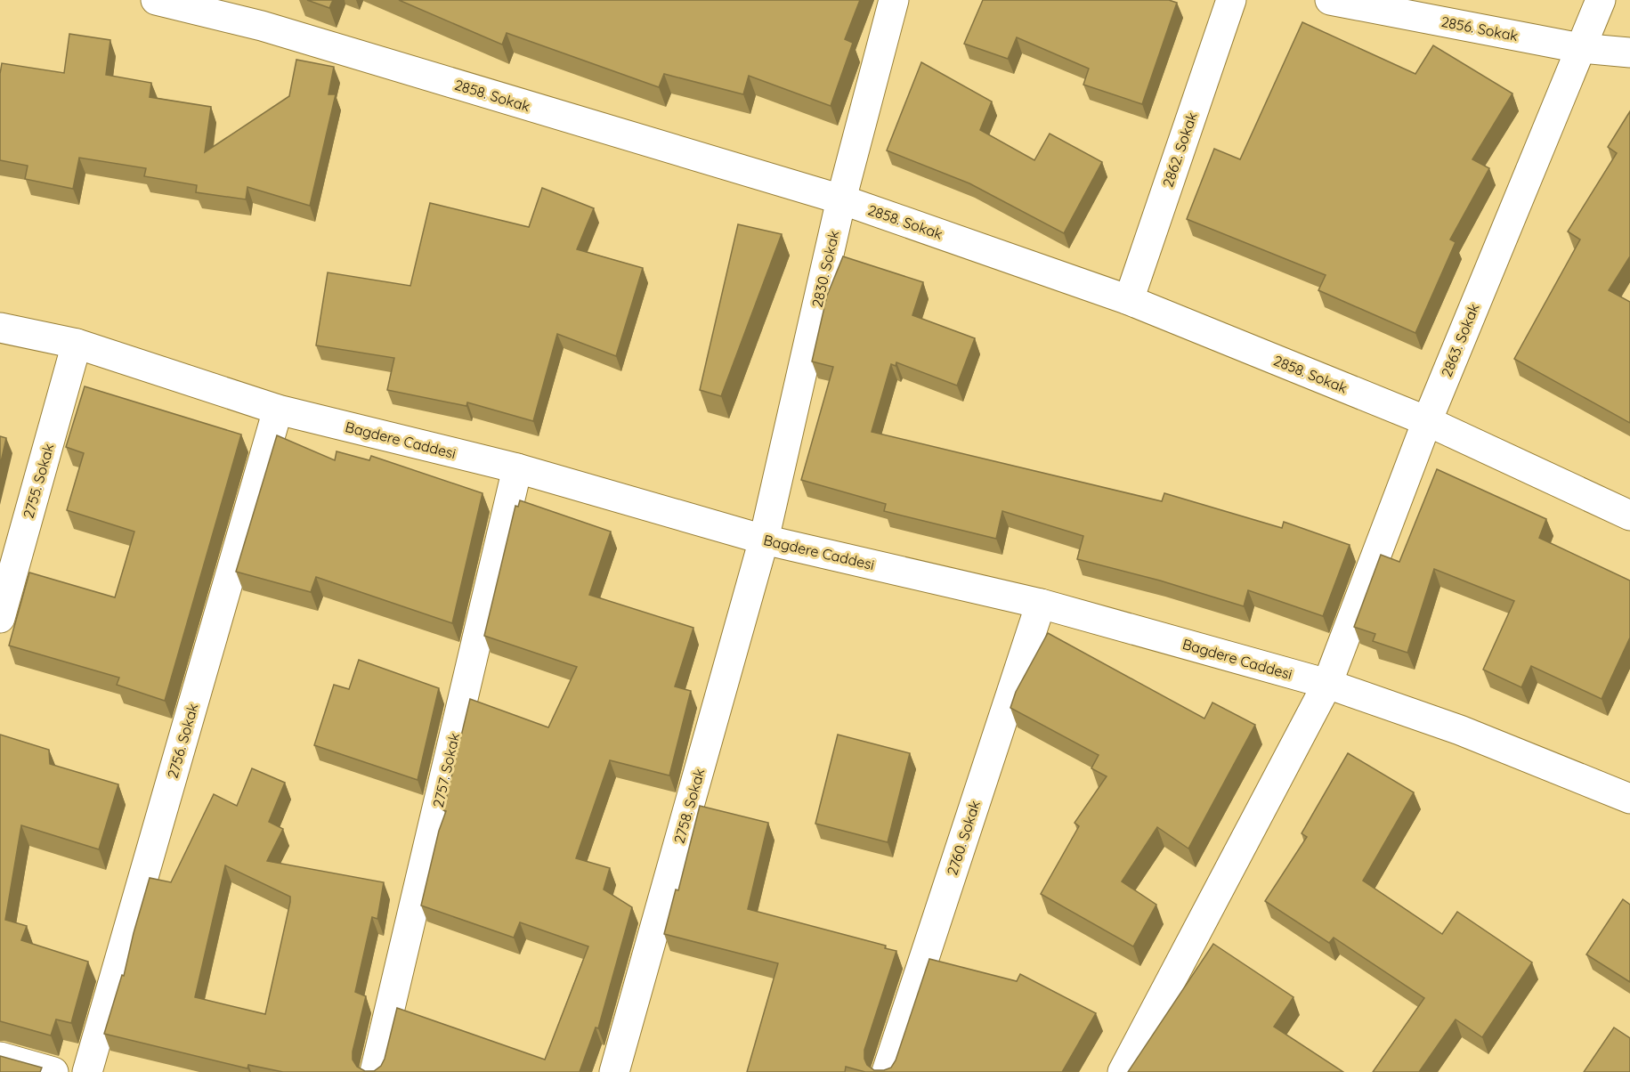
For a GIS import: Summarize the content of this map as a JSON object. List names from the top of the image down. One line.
{"streets":{"street":["2856. Sokak","2858. Sokak","2862. Sokak","2830. Sokak","2863. Sokak","Bagdere Caddesi","2755. Sokak","2756. Sokak","2757. Sokak","2758. Sokak","2760. Sokak"]},"crossings":[["2856. Sokak","2863. Sokak"],["2858. Sokak","2862. Sokak"],["2858. Sokak","2830. Sokak"],["2858. Sokak","2863. Sokak"],["2830. Sokak","Bagdere Caddesi"],["2830. Sokak","2758. Sokak"],["2863. Sokak","Bagdere Caddesi"],["Bagdere Caddesi","2755. Sokak"],["Bagdere Caddesi","2756. Sokak"],["Bagdere Caddesi","2757. Sokak"],["Bagdere Caddesi","2758. Sokak"],["Bagdere Caddesi","2760. Sokak"]]}
